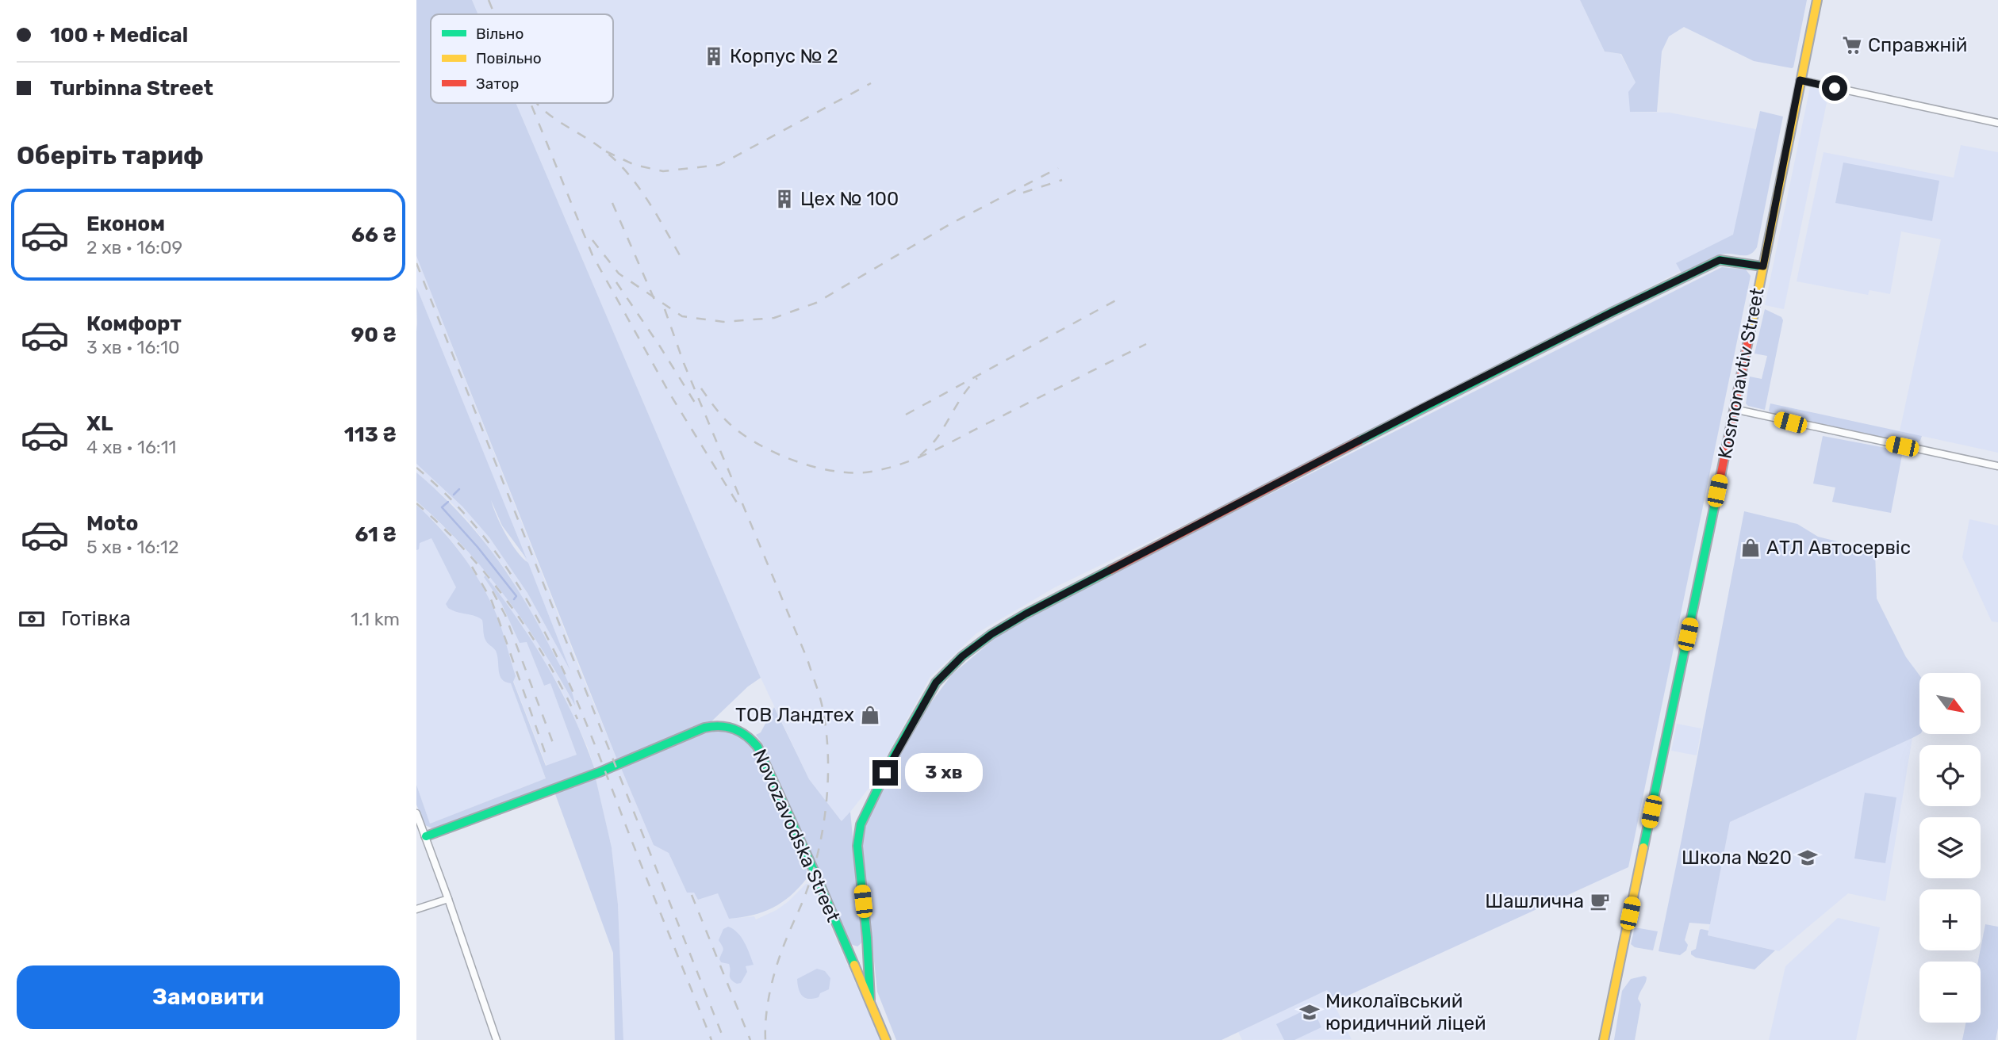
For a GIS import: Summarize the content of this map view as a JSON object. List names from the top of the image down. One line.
{"streets":{"street":["Kosmonavtiv Street","Novozavodska Street"]},"places":{"supermarket":["Справжній"],"building":["Корпус № 2","Цех № 100"],"shop":["АТЛ Автосервіс","ТОВ Ландтех"],"school or university":["Школа №20","Миколаївський юридичний ліцей"],"cafe":["Шашлична"]},"legend":["Вільно","Повільно","Затор"],"north":"bottom right","page":{"banner":["100 + Medical","Turbinna Street"],"heading":"Оберіть тариф","list":[{"name":"Економ","note":"2 хв · 16:09","value":"66 ₴"},{"name":"Комфорт","note":"3 хв · 16:10","value":"90 ₴"},{"name":"XL","note":"4 хв · 16:11","value":"113 ₴"},{"name":"Moto","note":"5 хв · 16:12","value":"61 ₴"}],"pay":["Готівка","1.1 km"],"map_buttons":["+","−"],"bubble":"3 хв","buttons":"Замовити"}}
